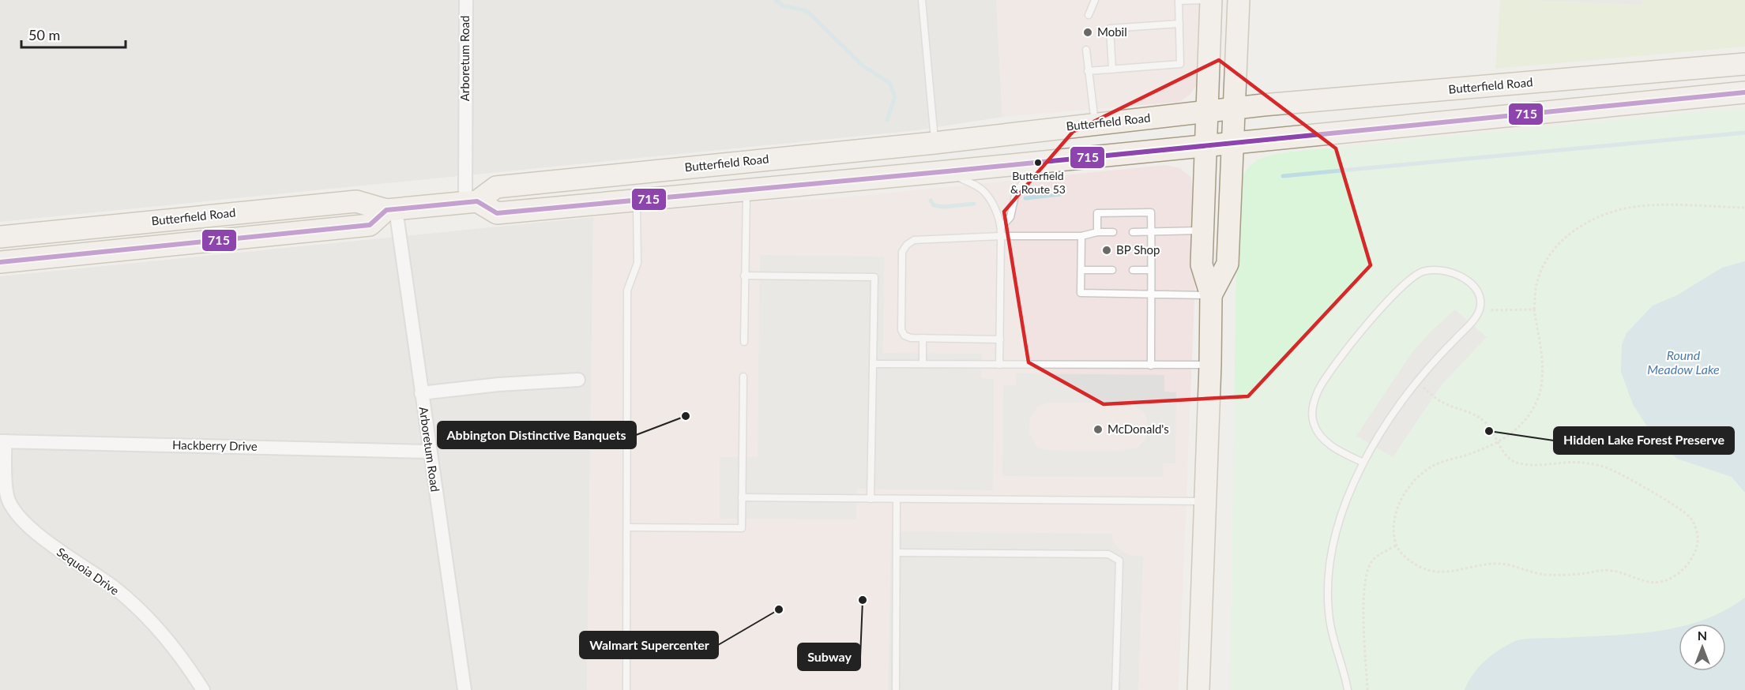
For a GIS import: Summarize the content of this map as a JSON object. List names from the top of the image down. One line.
{"streets":{"main road":["Butterfield Road"],"street":["Arboretum Road","Hackberry Drive","Sequoia Drive"]},"crossings":[["Arboretum Road","Butterfield Road"],["Arboretum Road","Hackberry Drive"],["Hackberry Drive","Sequoia Drive"]],"water":["Round Meadow Lake"],"places":["Mobil","Butterfield & Route 53","BP Shop","Abbington Distinctive Banquets","McDonald's","Hidden Lake Forest Preserve","Subway","Walmart Supercenter"],"lines":["transit line 715"],"scale_bar":"50 m","north":"top"}
